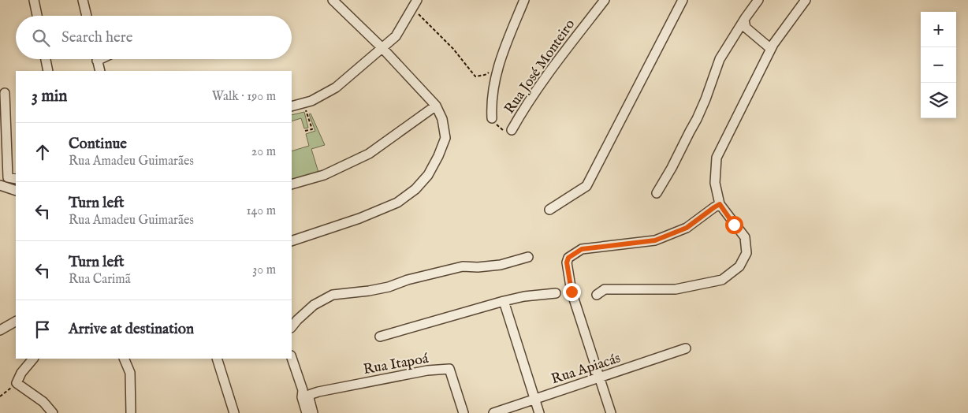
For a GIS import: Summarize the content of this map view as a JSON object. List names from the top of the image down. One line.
{"streets":{"street":["Rua José Monteiro","Rua Itapoá","Rua Apiacás"]},"page":{"map_buttons":["+","−"],"search":"Search here","heading":["3 min","Walk · 190 m"],"list":[["Continue","Rua Amadeu Guimarães","20 m"],["Turn left","Rua Amadeu Guimarães","140 m"],["Turn left","Rua Carimã","30 m"],"Arrive at destination"]}}
